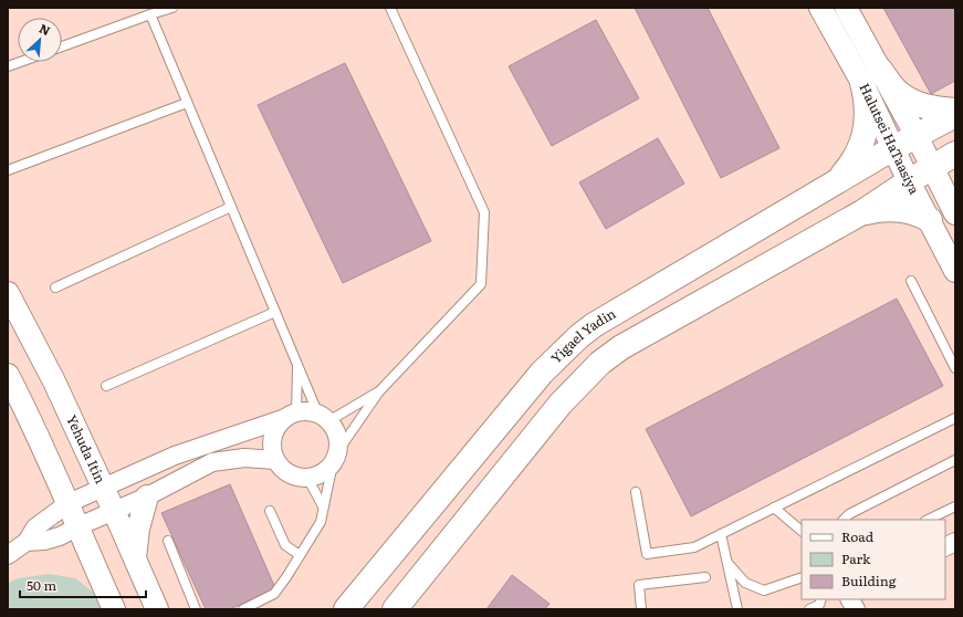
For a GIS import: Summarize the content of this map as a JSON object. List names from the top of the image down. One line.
{"streets":{"main road":["Yigael Yadin"],"street":["Halutsei HaTaasiya","Yehuda Itin"]},"crossings":[["Halutsei HaTaasiya","Yigael Yadin"]],"legend":["Road","Park","Building"],"scale_bar":"50 m","north":"top right"}
